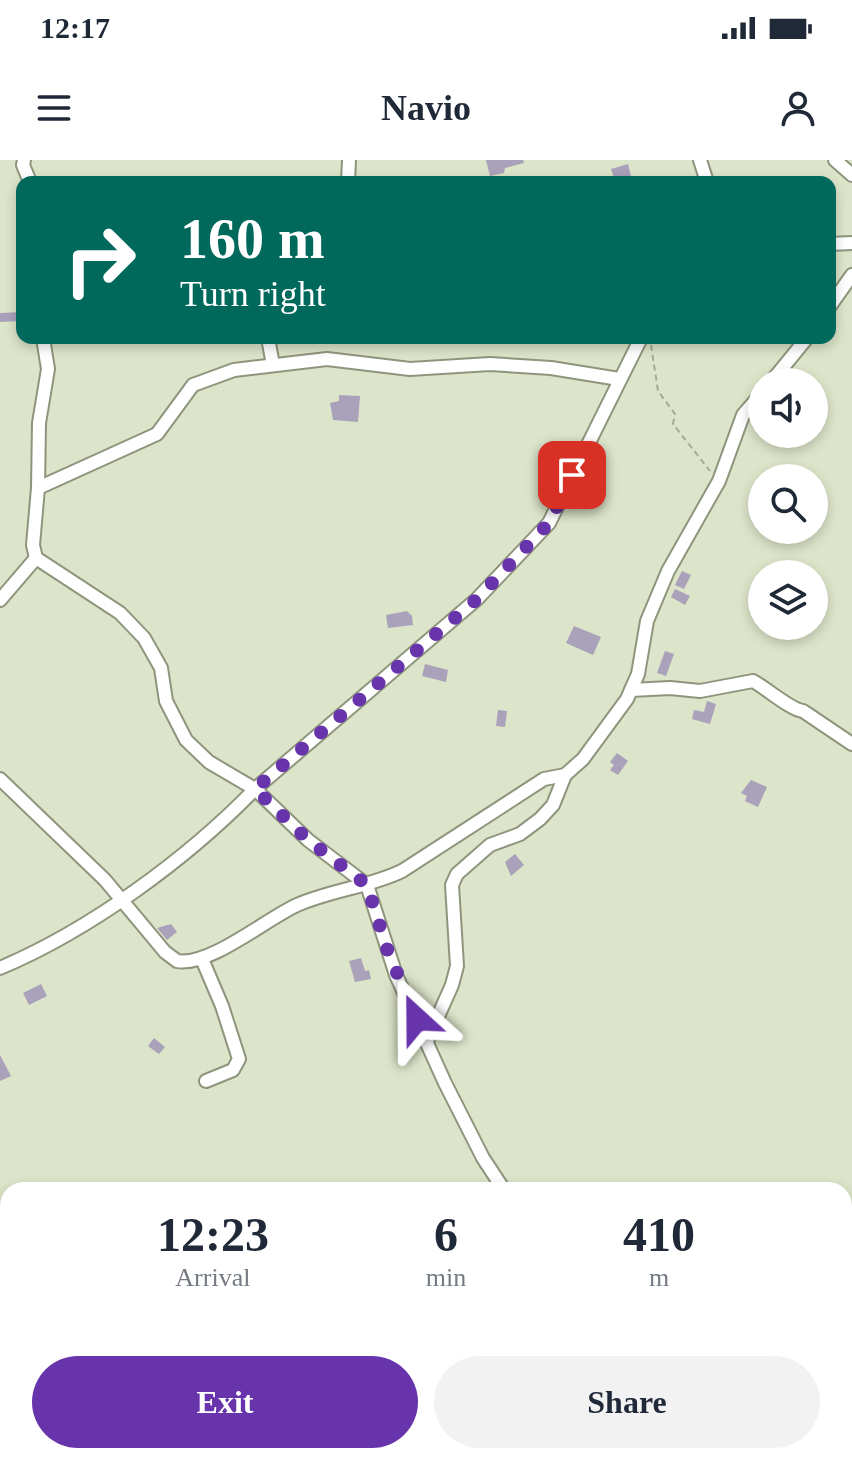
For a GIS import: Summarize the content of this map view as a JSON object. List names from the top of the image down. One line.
{"page":{"status":"12:17","header":"Navio","turn":["160 m","Turn right"],"eta":["12:23","Arrival","6","min","410","m"],"buttons":["Exit","Share"]}}
